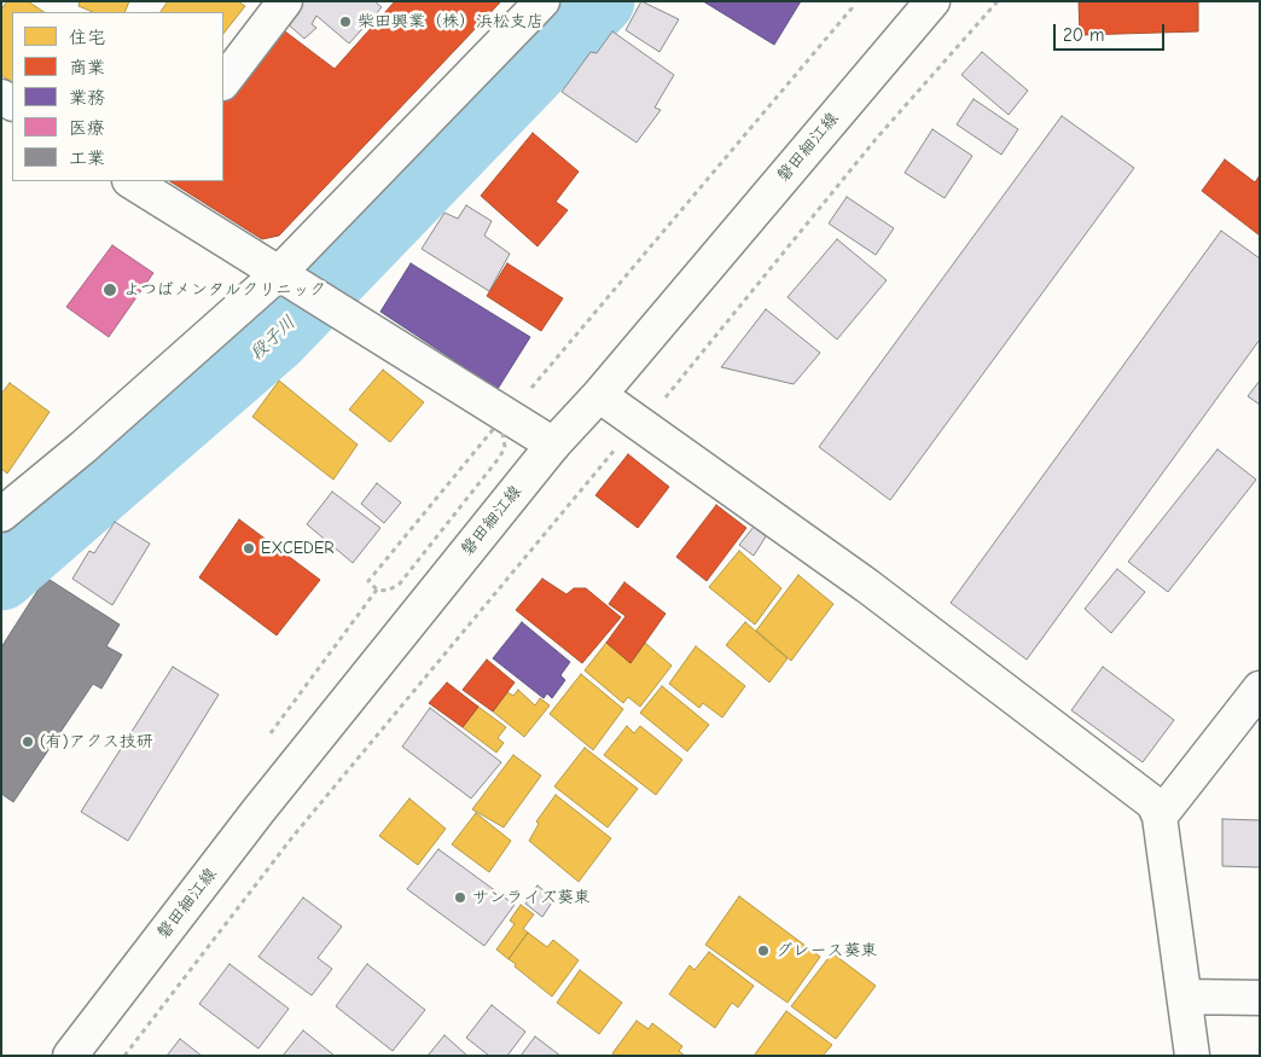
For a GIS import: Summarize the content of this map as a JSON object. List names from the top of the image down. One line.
{"streets":{"street":["磐田細江線"]},"water":["段子川"],"places":["柴田興業（株）浜松支店","よつばメンタルクリニック","EXCEDER","(有)アクス技研","サンライズ葵東","グレース葵東"],"legend":["住宅","商業","業務","医療","工業"],"scale_bar":"20 m"}
